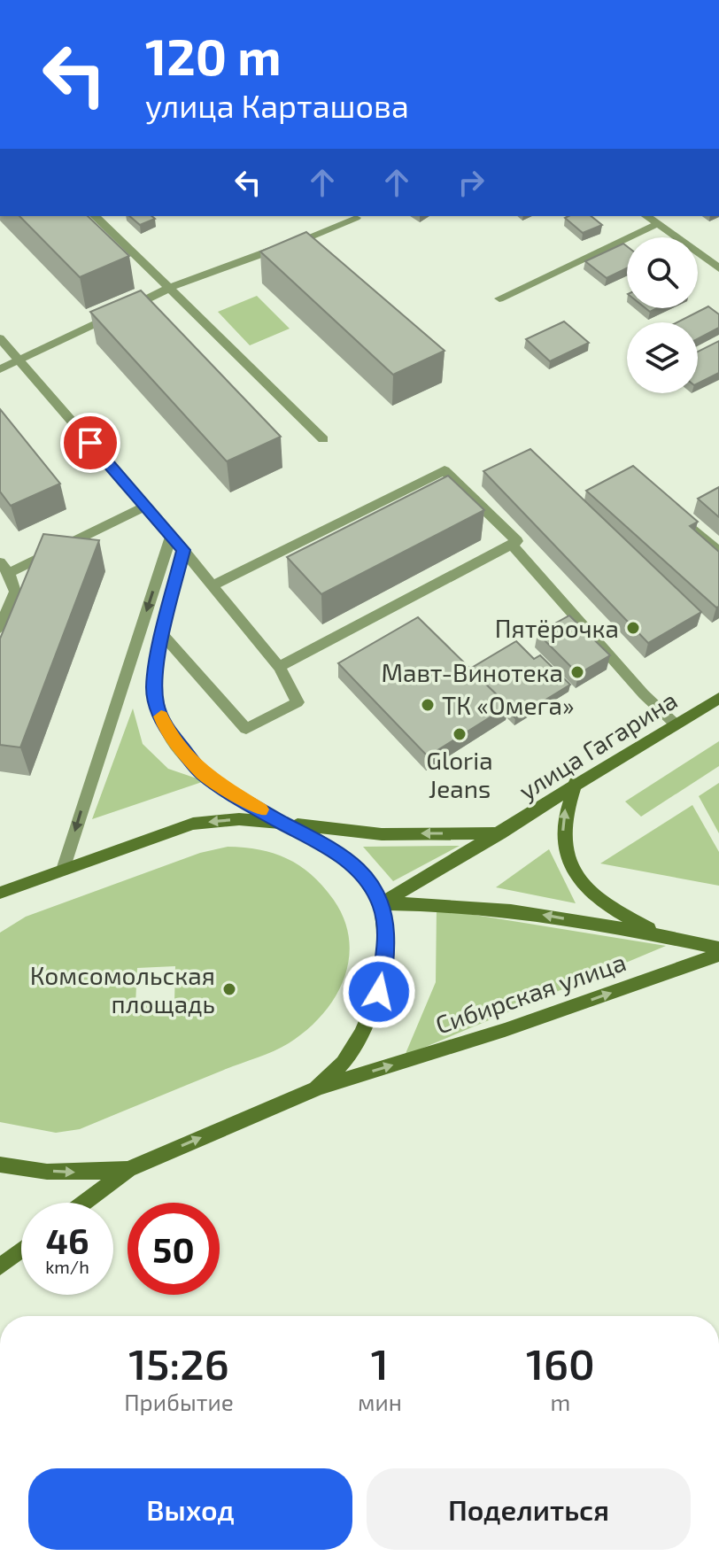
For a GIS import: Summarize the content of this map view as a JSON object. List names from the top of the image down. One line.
{"streets":{"main road":["улица Гагарина","Сибирская улица"]},"crossings":[["улица Гагарина","Сибирская улица"]],"places":["Пятёрочка","Мавт-Винотека","ТК «Омега»","Gloria Jeans","Комсомольская площадь"],"page":{"turn":["120 m","улица Карташова"],"speed":"46 km/h","limit":"50","eta":["15:26","Прибытие","1","мин","160","m"],"buttons":["Выход","Поделиться"]}}
